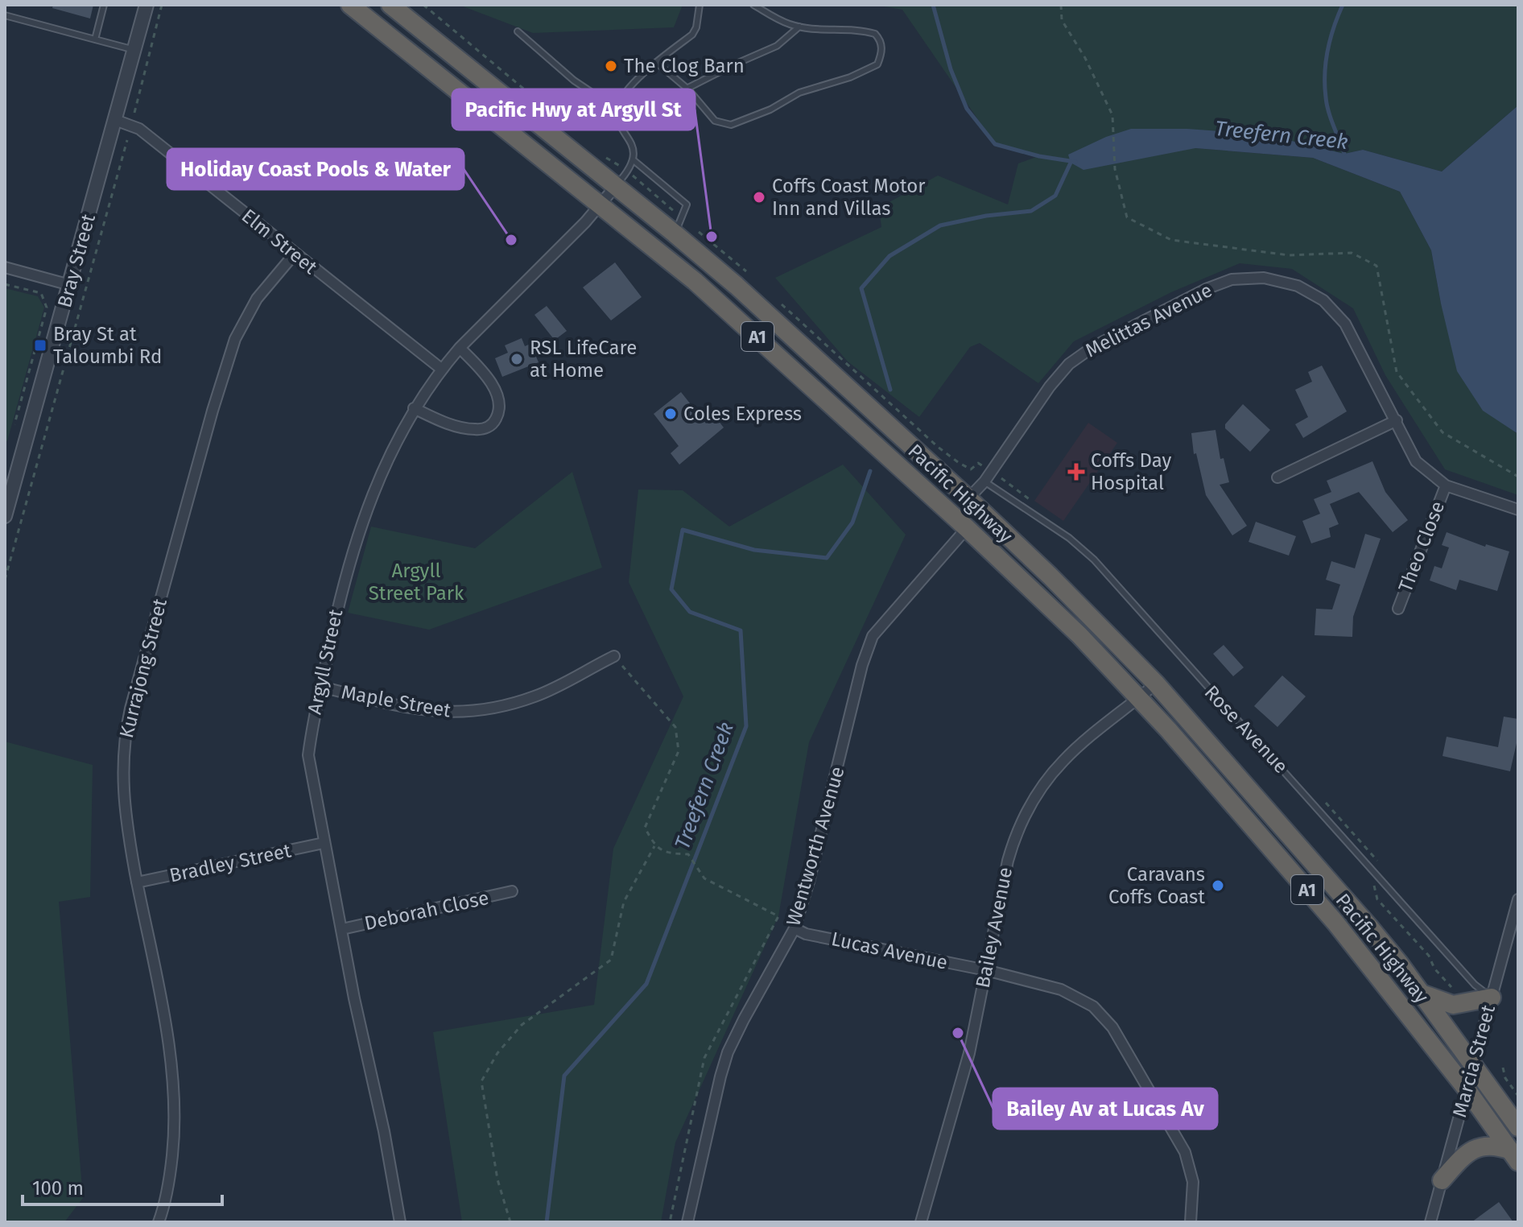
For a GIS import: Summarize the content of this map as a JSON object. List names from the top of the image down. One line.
{"streets":{"highway":["A1","Pacific Highway"],"street":["Elm Street","Bray Street","Melittas Avenue","Theo Close","Argyll Street","Kurrajong Street","Maple Street","Wentworth Avenue","Bradley Street","Deborah Close","Bailey Avenue","Lucas Avenue","Marcia Street"],"lane":["Rose Avenue"]},"crossings":[["Elm Street","Bray Street"],["Elm Street","Argyll Street"],["Elm Street","Kurrajong Street"],["Melittas Avenue","Pacific Highway"],["Melittas Avenue","Theo Close"],["Melittas Avenue","Rose Avenue"],["A1","Pacific Highway"],["A1","Marcia Street"],["Pacific Highway","Argyll Street"],["Pacific Highway","Wentworth Avenue"],["Pacific Highway","Bailey Avenue"],["Pacific Highway","Marcia Street"],["Argyll Street","Maple Street"],["Argyll Street","Bradley Street"],["Argyll Street","Deborah Close"],["Kurrajong Street","Bradley Street"],["Rose Avenue","Marcia Street"],["Wentworth Avenue","Lucas Avenue"],["Bailey Avenue","Lucas Avenue"]],"water":["Treefern Creek"],"parks":["Argyll Street Park"],"places":{"other":["The Clog Barn","Coffs Coast Motor Inn and Villas","Pacific Hwy at Argyll St","Holiday Coast Pools & Water","RSL LifeCare at Home","Coles Express","Caravans Coffs Coast","Bailey Av at Lucas Av"],"transit":["Bray St at Taloumbi Rd"],"health":["Coffs Day Hospital"]},"scale_bar":"100 m"}
